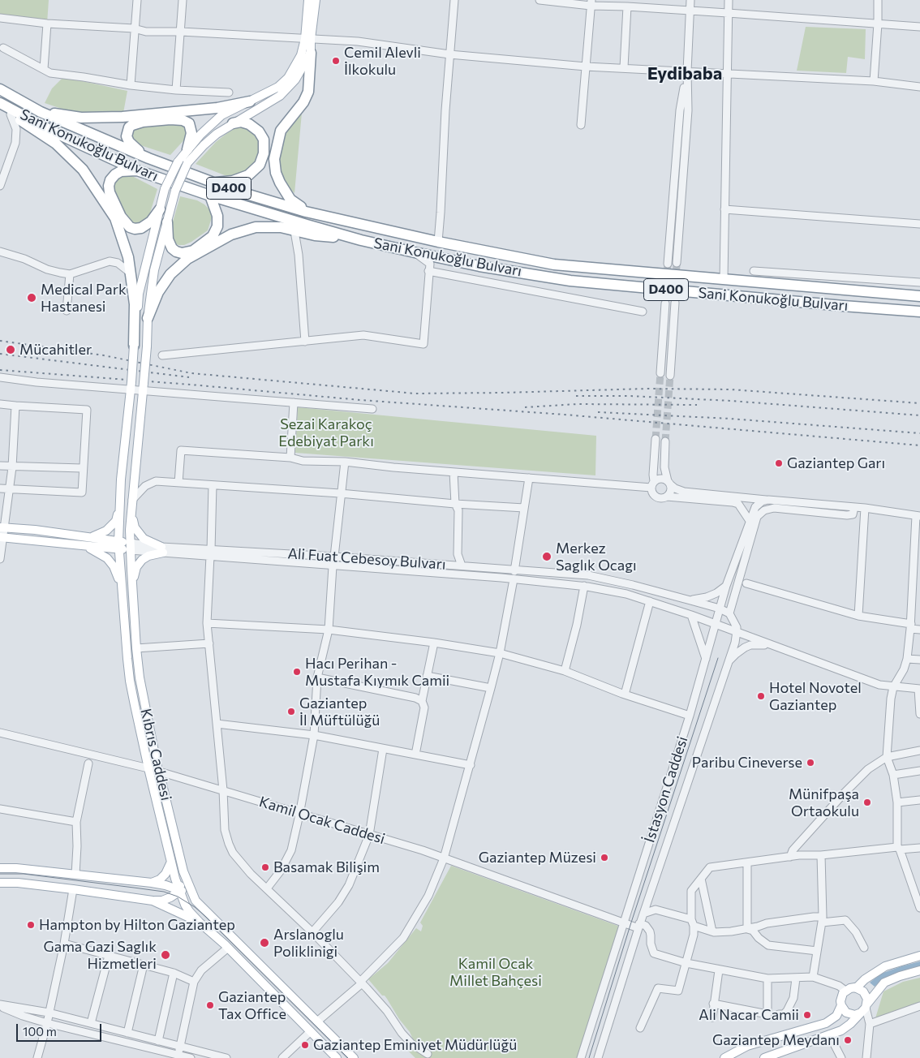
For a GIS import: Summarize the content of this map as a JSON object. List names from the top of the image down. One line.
{"streets":{"highway":["Sani Konukoğlu Bulvarı","D400"],"main road":["Ali Fuat Cebesoy Bulvarı","Kıbrıs Caddesi"],"street":["İstasyon Caddesi","Kamil Ocak Caddesi"]},"crossings":[["Ali Fuat Cebesoy Bulvarı","Kıbrıs Caddesi"],["Ali Fuat Cebesoy Bulvarı","İstasyon Caddesi"],["Kıbrıs Caddesi","Kamil Ocak Caddesi"],["İstasyon Caddesi","Kamil Ocak Caddesi"]],"districts":["Eydibaba"],"parks":["Sezai Karakoç Edebiyat Parkı","Kamil Ocak Millet Bahçesi"],"places":["Cemil Alevli İlkokulu","Medical Park Hastanesi","Mücahitler","Gaziantep Garı","Merkez Saglık Ocagı","Hacı Perihan - Mustafa Kıymık Camii","Hotel Novotel Gaziantep","Gaziantep İl Müftülüğü","Paribu Cineverse","Münifpaşa Ortaokulu","Gaziantep Müzesi","Basamak Bilişim","Hampton by Hilton Gaziantep","Arslanoglu Poliklinigi","Gama Gazi Saglık Hizmetleri","Gaziantep Tax Office","Ali Nacar Camii","Gaziantep Meydanı","Gaziantep Eminiyet Müdürlüğü"],"scale_bar":"100 m"}
